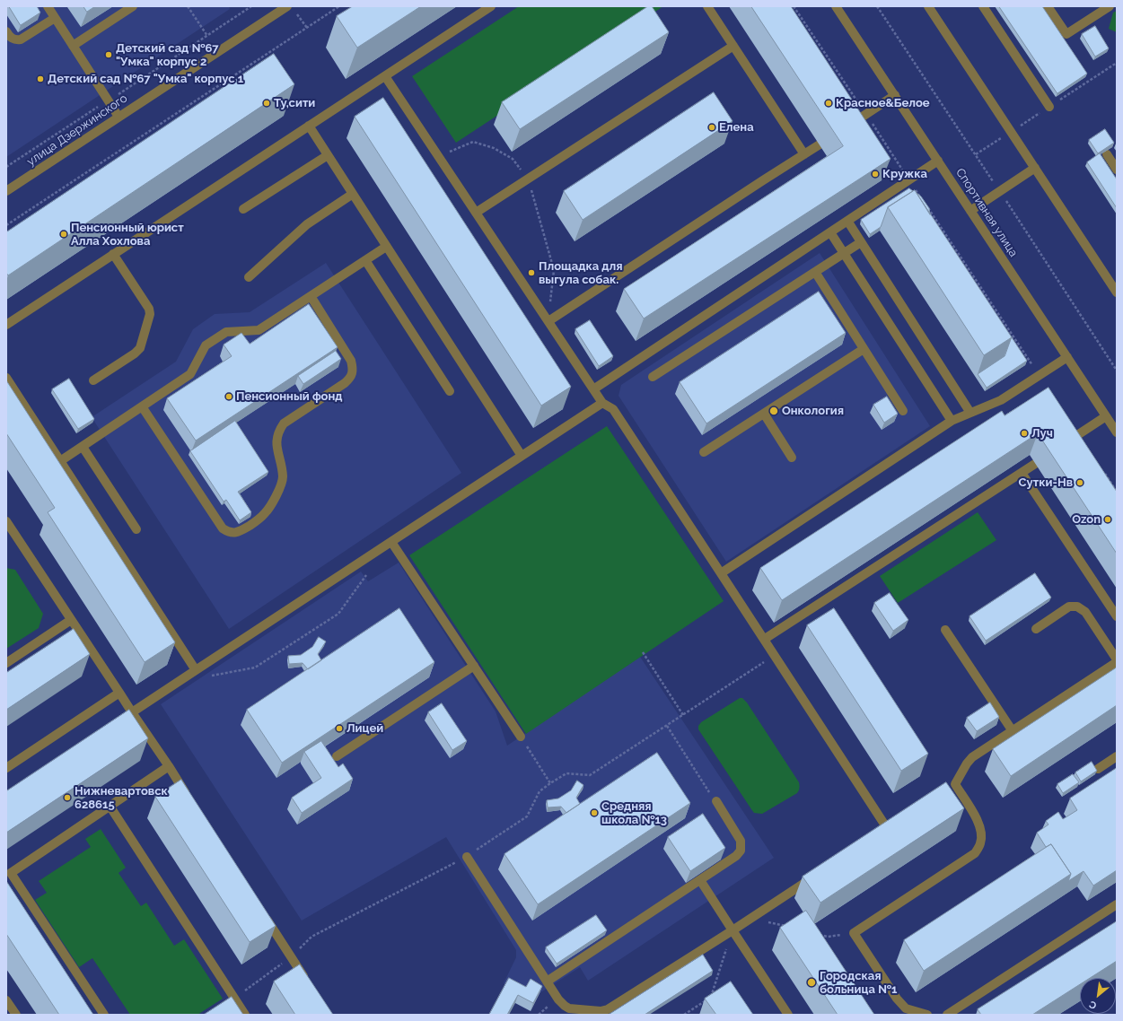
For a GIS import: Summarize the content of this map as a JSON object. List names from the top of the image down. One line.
{"streets":{"street":["улица Дзержинского","Спортивная улица"]},"places":["Детский сад №67 \"Умка\" корпус 2","Детский сад №67 \"Умка\" корпус 1","Ту,сити","Красное&Белое","Елена","Кружка","Пенсионный юрист Алла Хохлова","Площадка для выгула собак.","Пенсионный фонд","Онкология","Луч","Сутки-Нв","Ozon","Лицей","Нижневартовск 628615","Средняя школа №13","Городская больница №1"],"north":"bottom left"}
